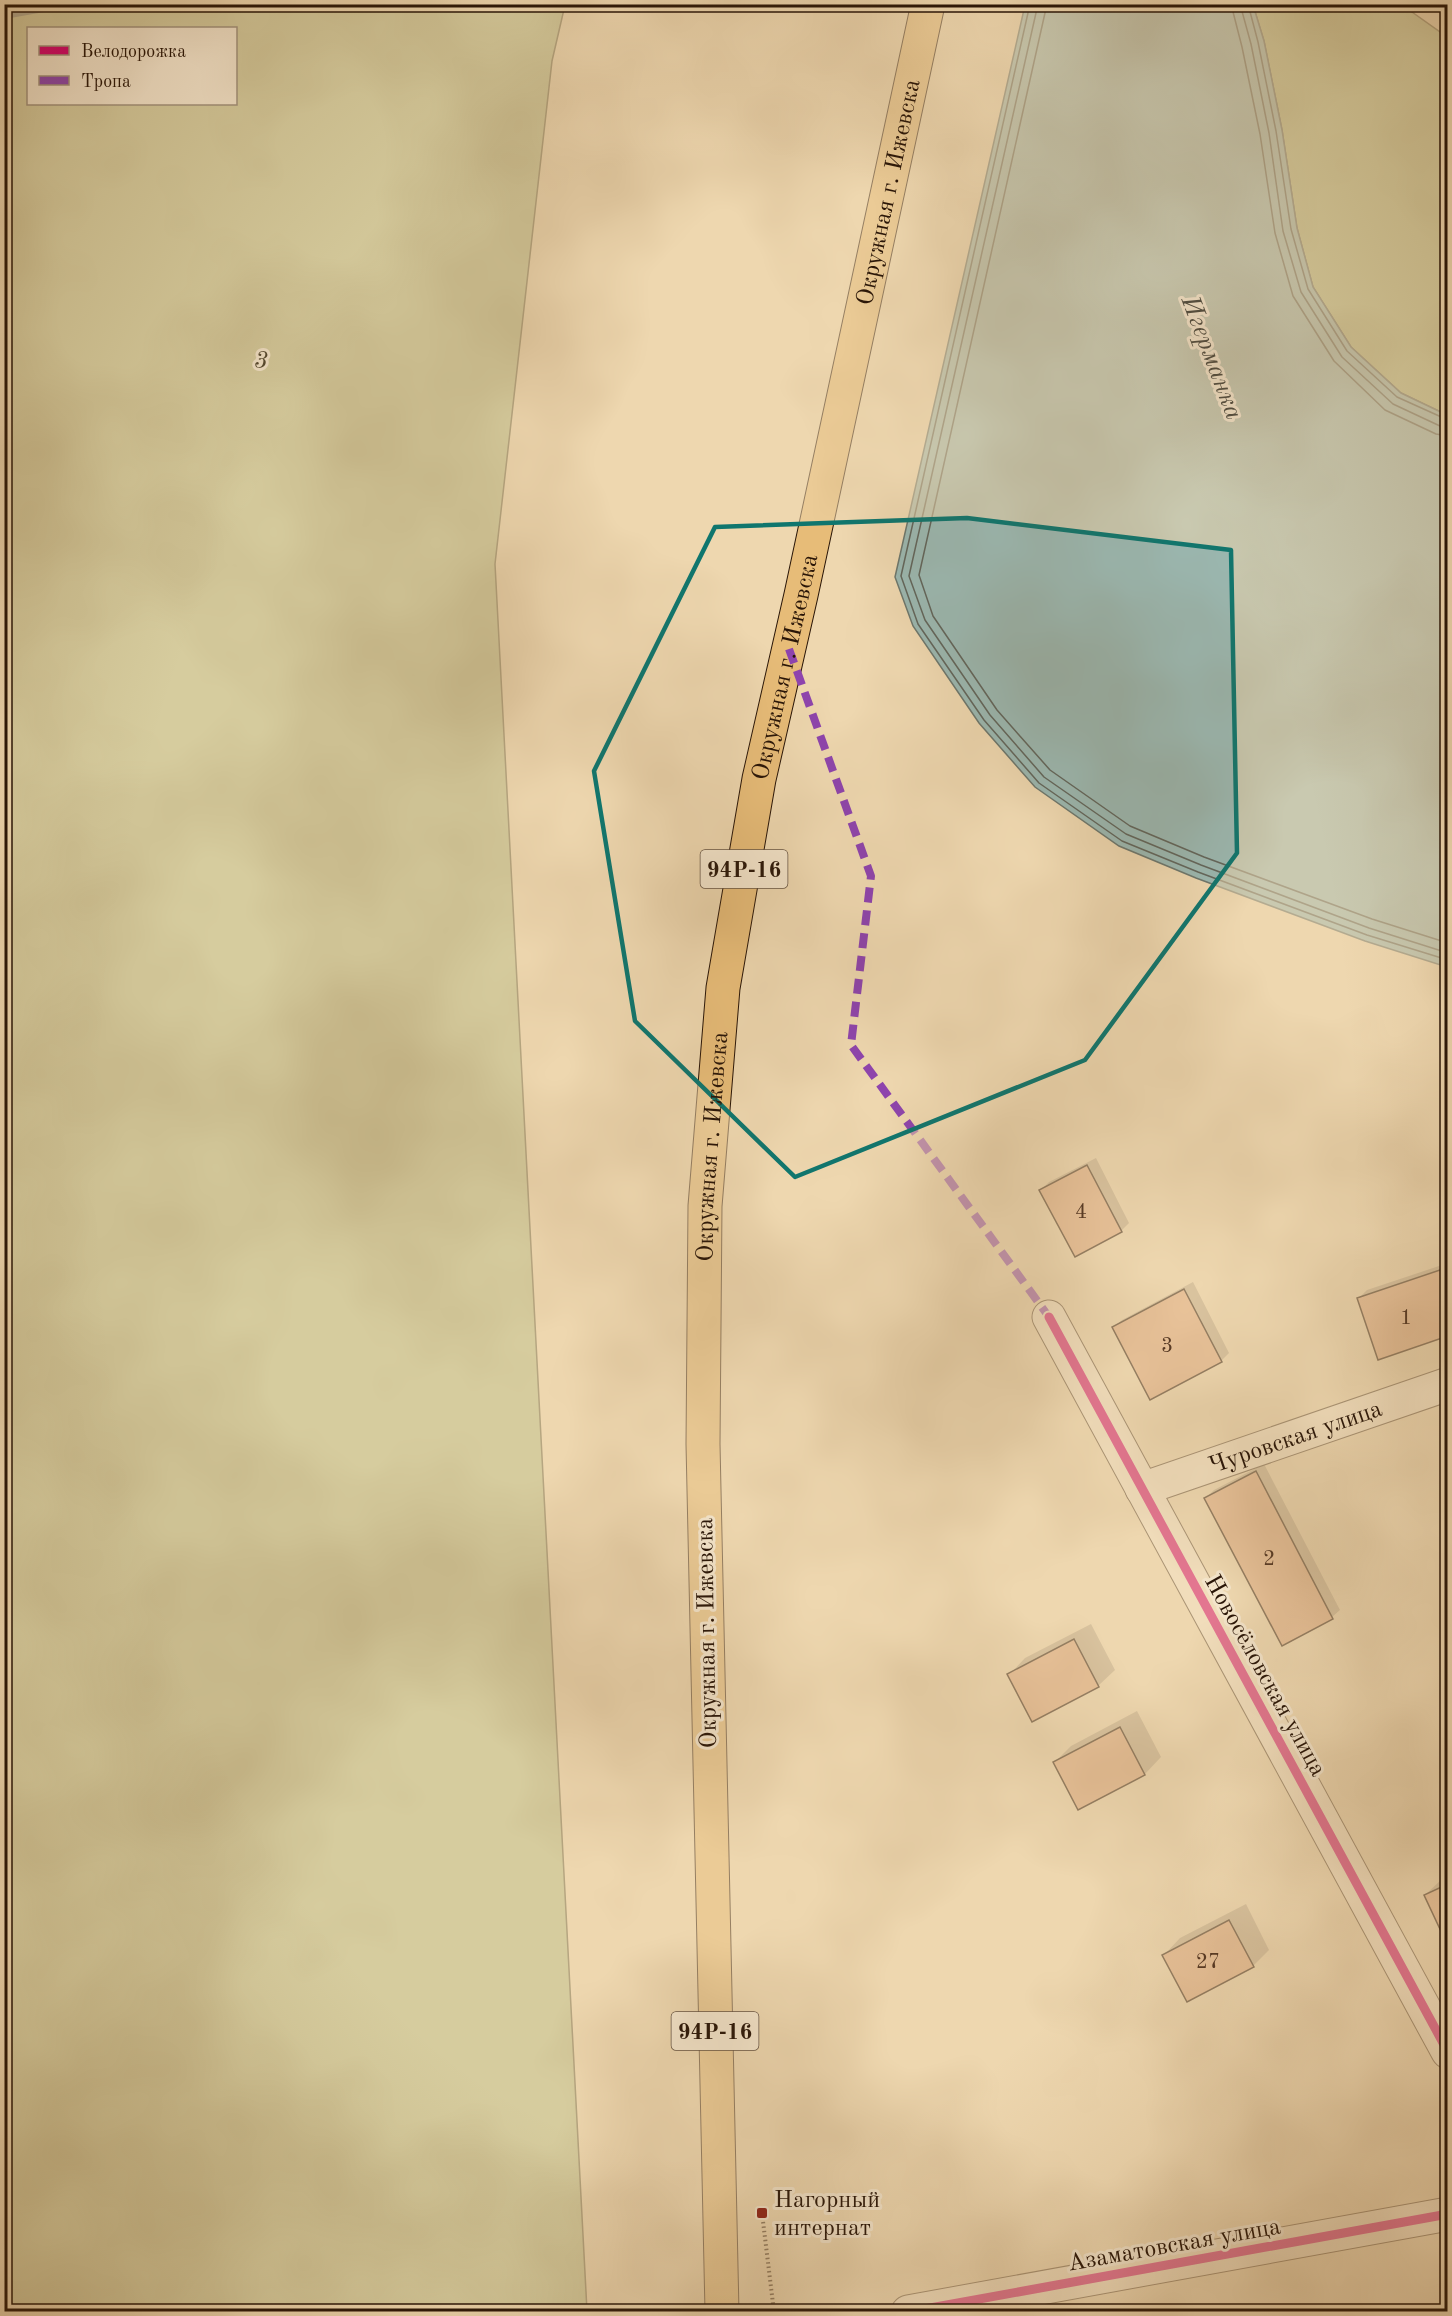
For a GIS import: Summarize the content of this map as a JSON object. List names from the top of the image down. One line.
{"streets":{"main road":["Окружная г. Ижевска","94Р-16"],"street":["Чуровская улица","Новосёловская улица","Азаматовская улица"]},"crossings":[["Чуровская улица","Новосёловская улица"]],"water":["Игерманка"],"parks":["3"],"places":{"transit":["Нагорный интернат"]},"house_numbers":["4","1","3","2","27"],"legend":["Велодорожка","Тропа"]}
